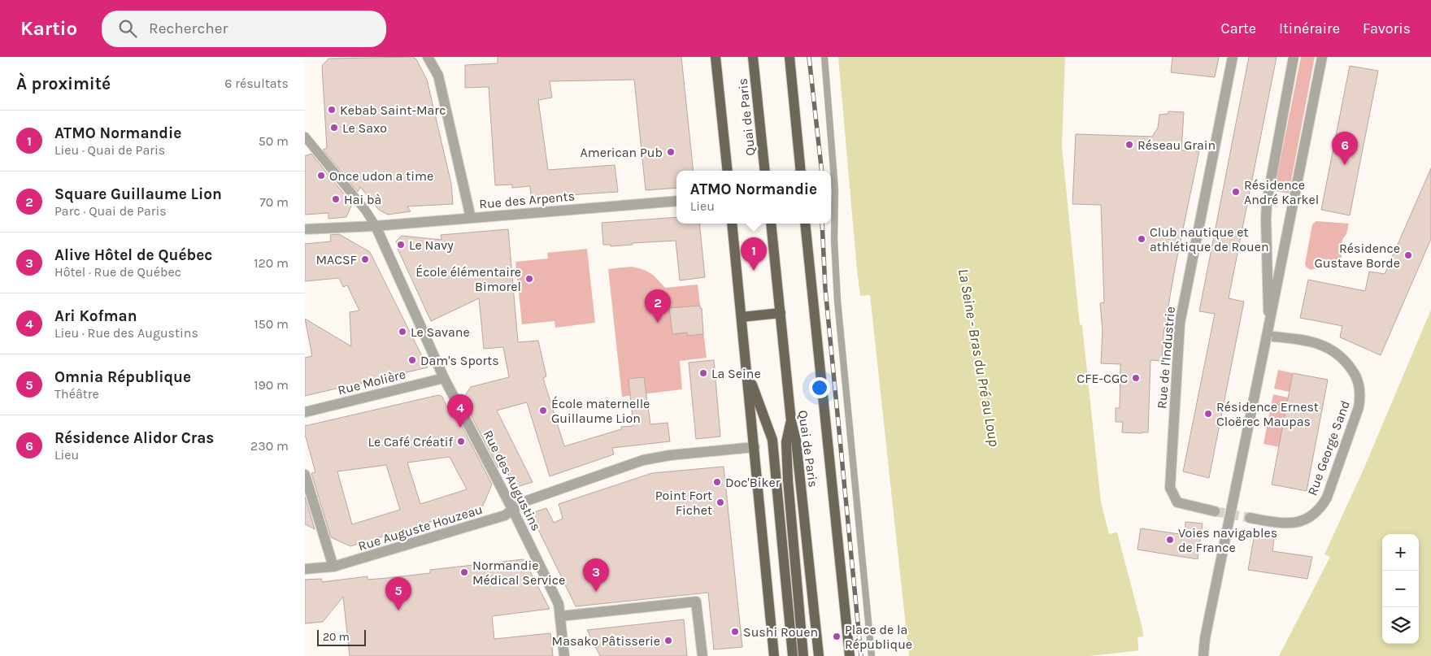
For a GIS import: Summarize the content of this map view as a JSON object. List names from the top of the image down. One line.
{"streets":{"main road":["Quai de Paris"],"street":["Rue des Arpents","Rue de l'Industrie","Rue Molière","Rue George Sand","Rue des Augustins","Rue Auguste Houzeau"]},"crossings":[["Rue des Arpents","Rue des Augustins"],["Rue Molière","Rue des Augustins"],["Rue des Augustins","Rue Auguste Houzeau"]],"water":["La Seine - Bras du Pré au Loup"],"places":["Kebab Saint-Marc","Le Saxo","Réseau Grain","American Pub","Once udon a time","Résidence André Karkel","Hai bà","Club nautique et athlétique de Rouen","Le Navy","Résidence Gustave Borde","MACSF","École élémentaire Bimorel","Le Savane","Dam's Sports","La Seine","CFE-CGC","École maternelle Guillaume Lion","Résidence Ernest Cloërec Maupas","Le Café Créatif","Doc'Biker","Point Fort Fichet","Voies navigables de France","Normandie Médical Service","Sushi Rouen","Place de la République","Masako Pâtisserie"],"scale_bar":"20 m","page":{"header":"Kartio","search":"Rechercher","nav":["Carte","Itinéraire","Favoris"],"heading":["À proximité","6 résultats"],"list":[{"mark":"1","name":"ATMO Normandie","note":"Lieu · Quai de Paris","value":"50 m"},{"mark":"2","name":"Square Guillaume Lion","note":"Parc · Quai de Paris","value":"70 m"},{"mark":"3","name":"Alive Hôtel de Québec","note":"Hôtel · Rue de Québec","value":"120 m"},{"mark":"4","name":"Ari Kofman","note":"Lieu · Rue des Augustins","value":"150 m"},{"mark":"5","name":"Omnia République","note":"Théâtre","value":"190 m"},{"mark":"6","name":"Résidence Alidor Cras","note":"Lieu","value":"230 m"}],"pins":["6","1","2","4","3","5"],"popup":["ATMO Normandie","Lieu"],"map_buttons":["+","−"],"scale":"20 m"}}
